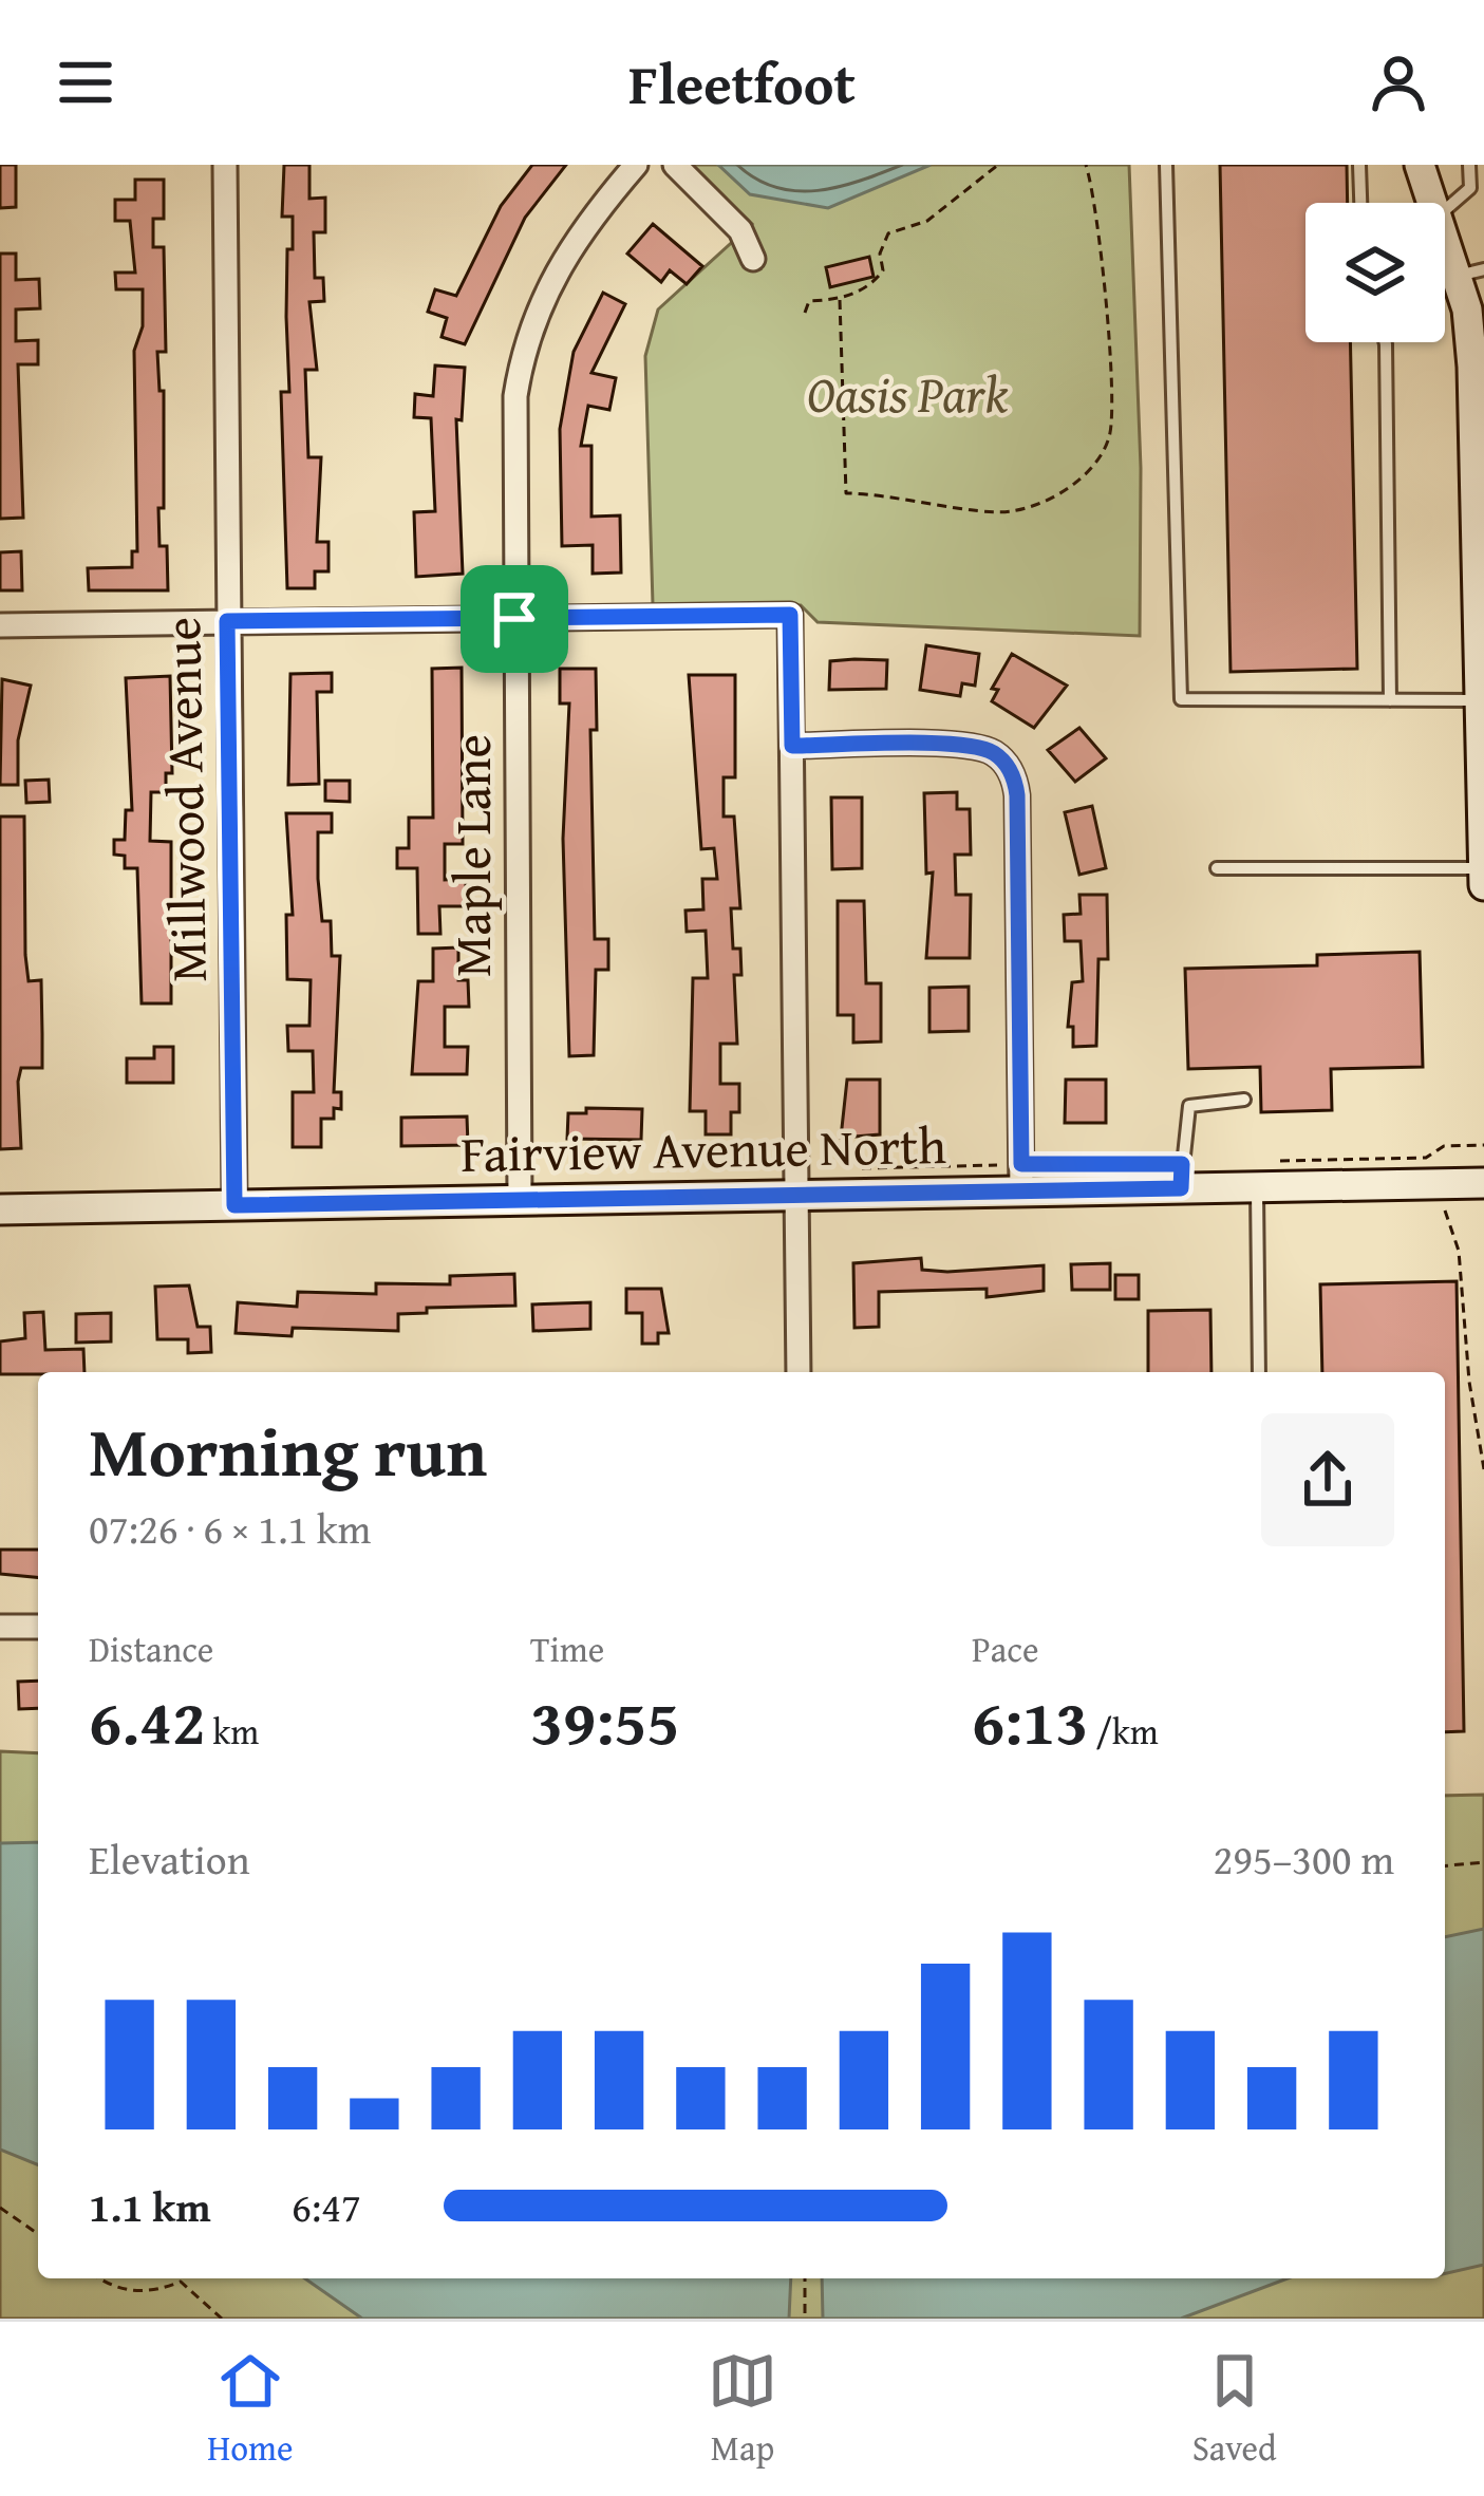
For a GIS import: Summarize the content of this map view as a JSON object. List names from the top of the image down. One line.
{"streets":{"street":["Millwood Avenue","Maple Lane","Fairview Avenue North"]},"crossings":[["Millwood Avenue","Fairview Avenue North"],["Maple Lane","Fairview Avenue North"]],"parks":["Oasis Park"],"page":{"header":"Fleetfoot","heading":["Morning run","07:26 · 6 × 1.1 km"],"stats":[["Distance","6.42 km"],["Time","39:55"],["Pace","6:13 /km"]],"chart":["Elevation","295–300 m"],"list":[{"name":"1.1 km","note":"6:47"}],"tabs":["Home","Map","Saved"]}}
